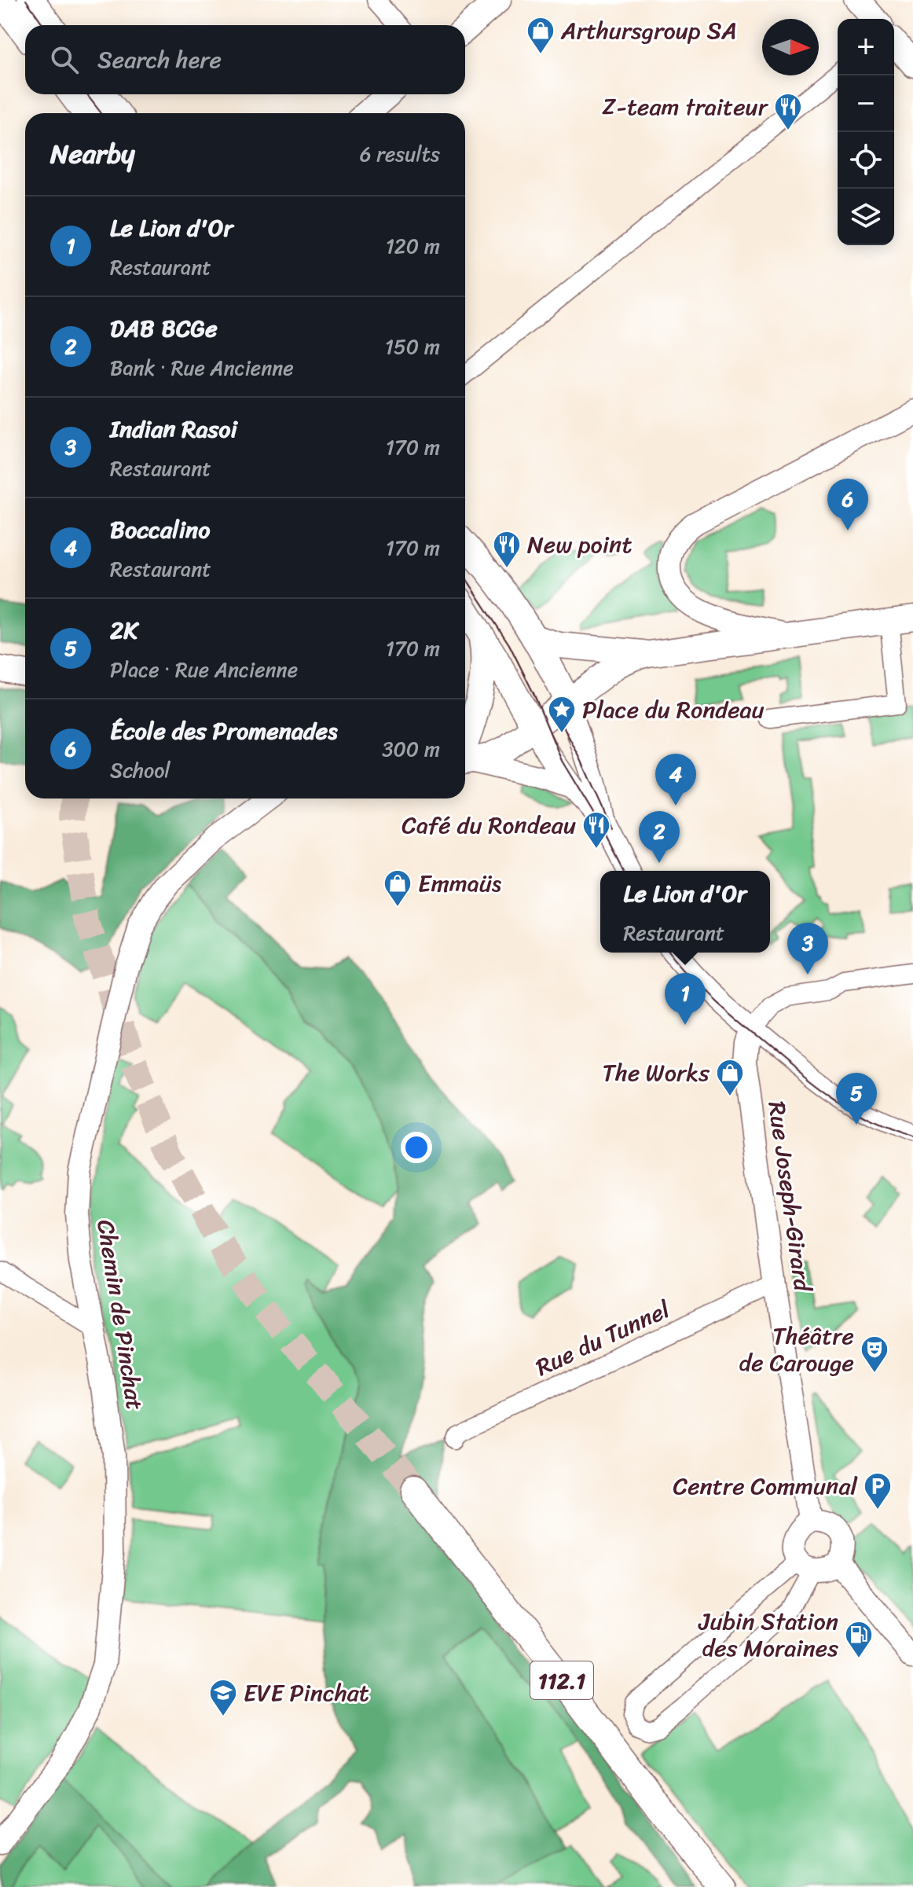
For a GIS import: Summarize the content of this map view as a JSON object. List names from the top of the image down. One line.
{"streets":{"main road":["112.1"],"street":["Rue Joseph-Girard","Chemin de Pinchat","Rue du Tunnel"]},"crossings":[["Rue Joseph-Girard","Rue du Tunnel"]],"places":{"shop":["Arthursgroup SA","Emmaüs","The Works"],"restaurant":["Z-team traiteur","New point","Café du Rondeau"],"place":["Place du Rondeau"],"theatre":["Théâtre de Carouge"],"parking":["Centre Communal"],"fuel station":["Jubin Station des Moraines"],"school or university":["EVE Pinchat"]},"north":"right","page":{"map_buttons":["+","−"],"search":"Search here","heading":["Nearby","6 results"],"list":[{"mark":"1","name":"Le Lion d'Or","note":"Restaurant","value":"120 m"},{"mark":"2","name":"DAB BCGe","note":"Bank · Rue Ancienne","value":"150 m"},{"mark":"3","name":"Indian Rasoi","note":"Restaurant","value":"170 m"},{"mark":"4","name":"Boccalino","note":"Restaurant","value":"170 m"},{"mark":"5","name":"2K","note":"Place · Rue Ancienne","value":"170 m"},{"mark":"6","name":"École des Promenades","note":"School","value":"300 m"}],"pins":["6","4","2","3","1","5"],"popup":["Le Lion d'Or","Restaurant"]}}
